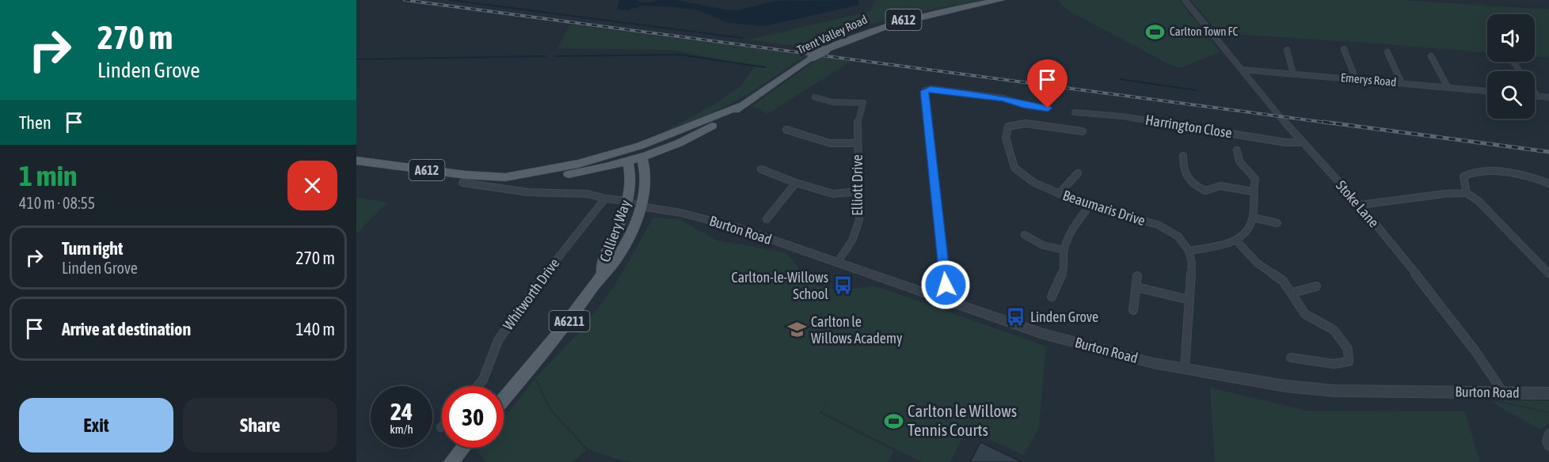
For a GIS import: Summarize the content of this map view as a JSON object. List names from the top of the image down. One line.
{"streets":{"main road":["A612","Trent Valley Road","Colliery Way","A6211"],"street":["Emerys Road","Harrington Close","Elliott Drive","Stoke Lane","Beaumaris Drive","Burton Road","Whitworth Drive"]},"crossings":[["A612","Trent Valley Road"],["A612","Burton Road"],["A612","Colliery Way"],["Trent Valley Road","Burton Road"],["Trent Valley Road","Colliery Way"],["Emerys Road","Stoke Lane"],["Harrington Close","Stoke Lane"],["Elliott Drive","Burton Road"],["Stoke Lane","Burton Road"],["Burton Road","Colliery Way"],["Burton Road","Whitworth Drive"]],"places":{"sports":["Carlton Town FC","Carlton le Willows Tennis Courts"],"bus stop":["Carlton-le-Willows School","Linden Grove"],"school or university":["Carlton le Willows Academy"]},"page":{"turn":["270 m","Linden Grove"],"then":"Then","heading":["1 min","410 m · 08:55"],"list":[{"name":"Turn right","note":"Linden Grove","value":"270 m"},{"name":"Arrive at destination","value":"140 m"}],"speed":"24 km/h","limit":"30","buttons":["Exit","Share"]}}
